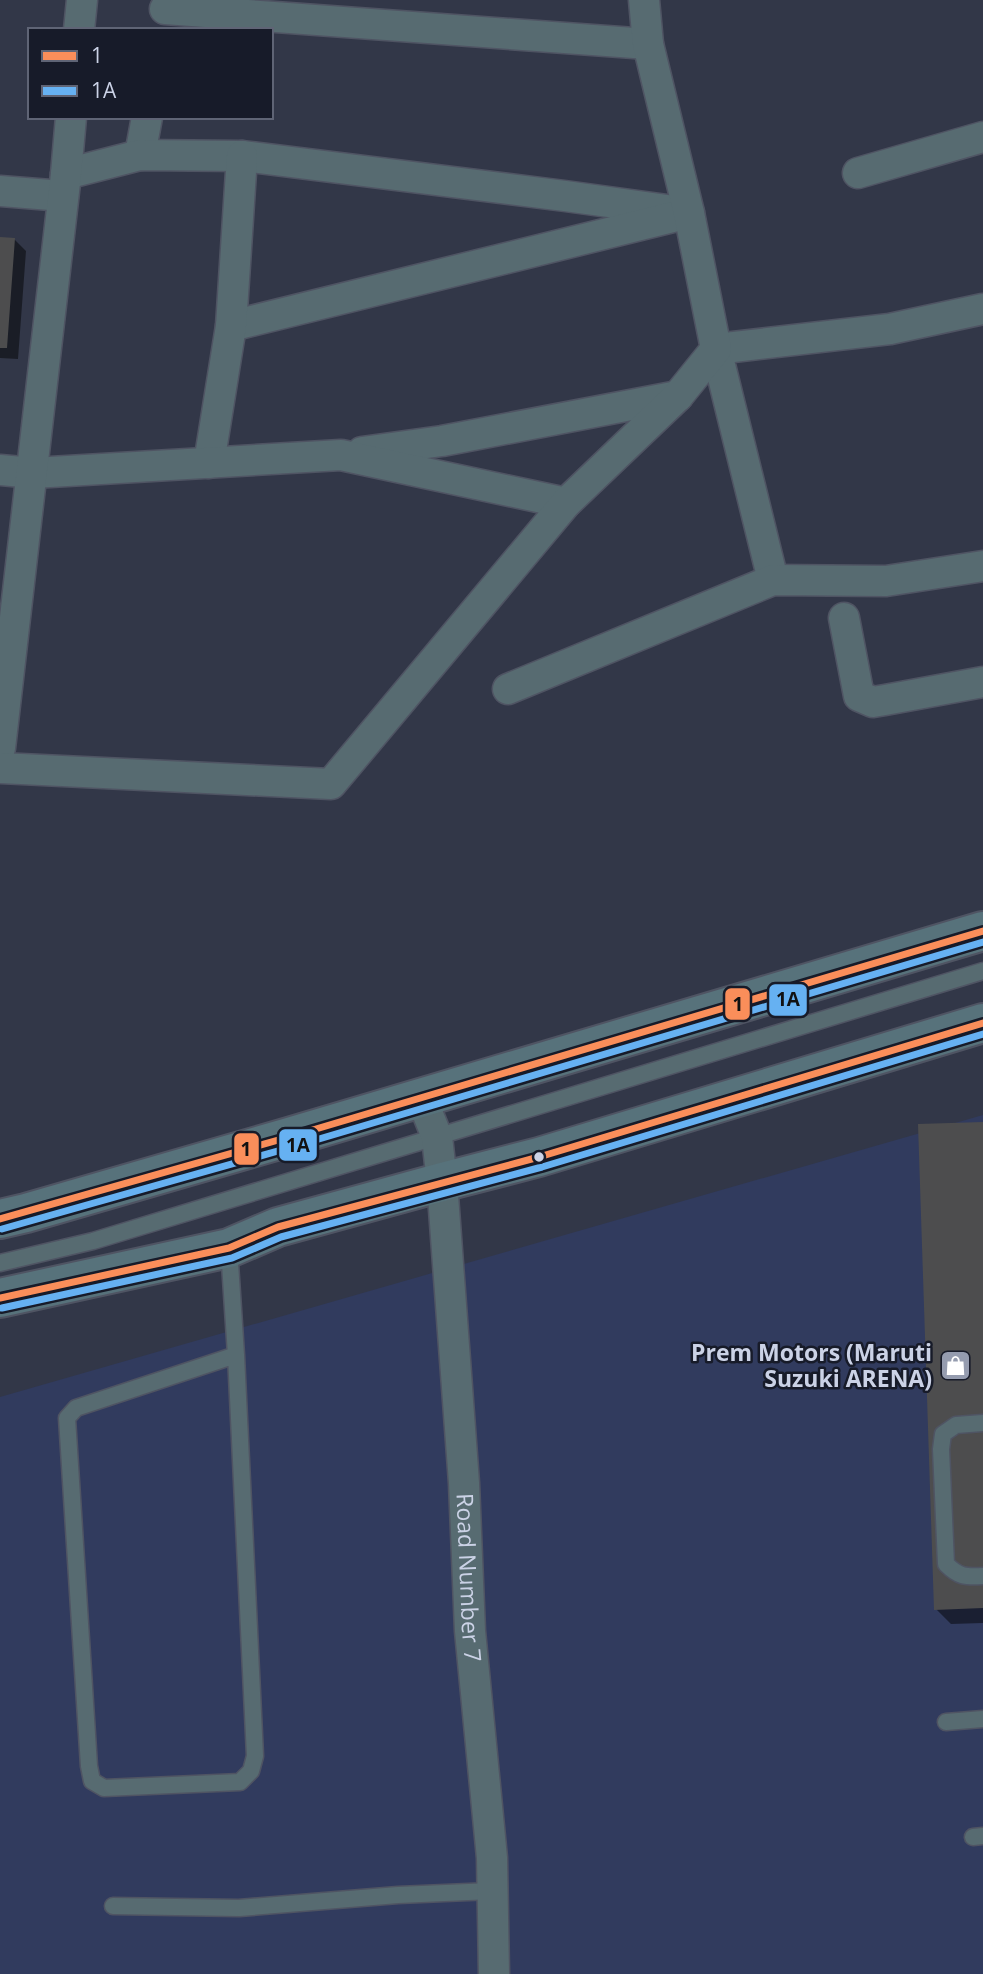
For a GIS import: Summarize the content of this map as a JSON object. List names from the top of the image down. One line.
{"streets":{"street":["Road Number 7"]},"places":{"shop":["Prem Motors (Maruti Suzuki ARENA)"]},"lines":["transit line 1","transit line 1A"],"legend":["1","1A"]}
